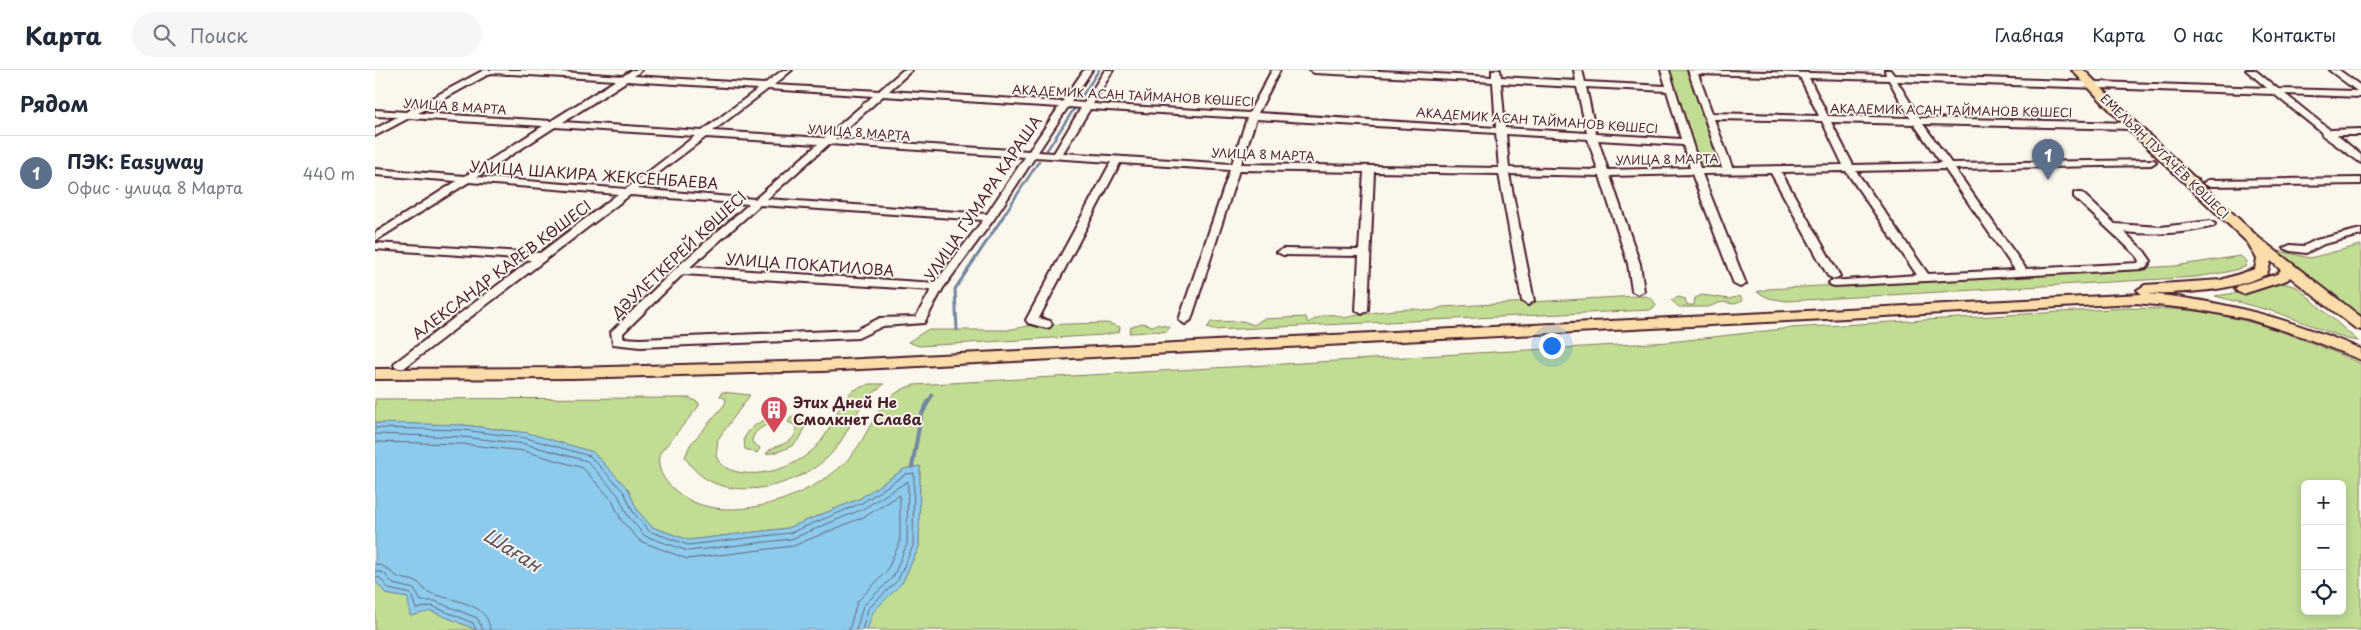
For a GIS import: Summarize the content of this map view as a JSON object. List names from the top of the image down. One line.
{"streets":{"main road":["ЕМЕЛЬЯН ПУГАЧЁВ КӨШЕСІ"],"street":["АКАДЕМИК АСАН ТАЙМАНОВ КӨШЕСІ","УЛИЦА 8 МАРТА","УЛИЦА ШАКИРА ЖЕКСЕНБАЕВА","УЛИЦА ГУМАРА КАРАША","ДӘУЛЕТКЕРЕЙ КӨШЕСІ","УЛИЦА ПОКАТИЛОВА","АЛЕКСАНДР КАРЕВ КӨШЕСІ"]},"crossings":[["АКАДЕМИК АСАН ТАЙМАНОВ КӨШЕСІ","ЕМЕЛЬЯН ПУГАЧЁВ КӨШЕСІ"],["АКАДЕМИК АСАН ТАЙМАНОВ КӨШЕСІ","УЛИЦА ГУМАРА КАРАША"],["АКАДЕМИК АСАН ТАЙМАНОВ КӨШЕСІ","ДӘУЛЕТКЕРЕЙ КӨШЕСІ"],["АКАДЕМИК АСАН ТАЙМАНОВ КӨШЕСІ","АЛЕКСАНДР КАРЕВ КӨШЕСІ"],["УЛИЦА 8 МАРТА","УЛИЦА ГУМАРА КАРАША"],["УЛИЦА 8 МАРТА","ДӘУЛЕТКЕРЕЙ КӨШЕСІ"],["УЛИЦА 8 МАРТА","АЛЕКСАНДР КАРЕВ КӨШЕСІ"],["УЛИЦА ШАКИРА ЖЕКСЕНБАЕВА","УЛИЦА ГУМАРА КАРАША"],["УЛИЦА ШАКИРА ЖЕКСЕНБАЕВА","ДӘУЛЕТКЕРЕЙ КӨШЕСІ"],["УЛИЦА ШАКИРА ЖЕКСЕНБАЕВА","АЛЕКСАНДР КАРЕВ КӨШЕСІ"],["УЛИЦА ГУМАРА КАРАША","ДӘУЛЕТКЕРЕЙ КӨШЕСІ"],["УЛИЦА ГУМАРА КАРАША","УЛИЦА ПОКАТИЛОВА"],["ДӘУЛЕТКЕРЕЙ КӨШЕСІ","УЛИЦА ПОКАТИЛОВА"]],"water":["Шаған"],"places":{"building":["Этих Дней Не Смолкнет Слава"]},"page":{"header":"Карта","search":"Поиск","nav":["Главная","Карта","О нас","Контакты"],"heading":"Рядом","list":[{"mark":"1","name":"ПЭК: Easyway","note":"Офис · улица 8 Марта","value":"440 m"}],"pins":"1","map_buttons":["+","−"]}}
